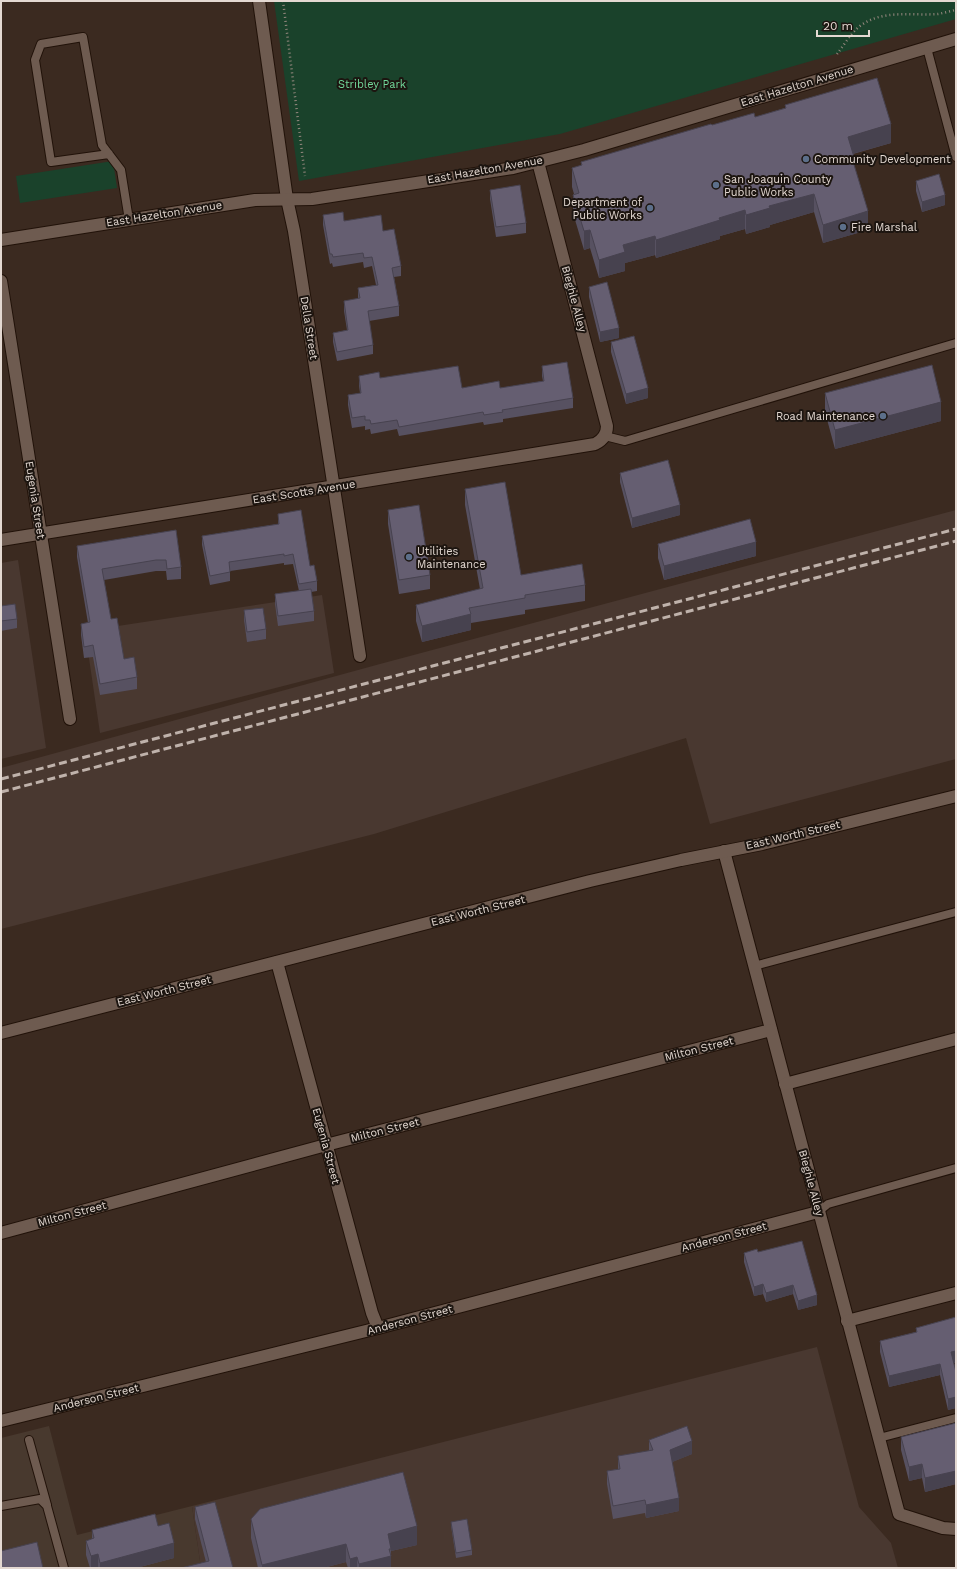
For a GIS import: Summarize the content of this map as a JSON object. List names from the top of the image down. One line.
{"streets":{"street":["East Hazelton Avenue","Bieghle Alley","Della Street","East Scotts Avenue","Eugenia Street","East Worth Street","Milton Street","Anderson Street"]},"crossings":[["East Hazelton Avenue","Bieghle Alley"],["East Hazelton Avenue","Della Street"],["Bieghle Alley","East Scotts Avenue"],["Bieghle Alley","East Worth Street"],["Bieghle Alley","Milton Street"],["Bieghle Alley","Anderson Street"],["Della Street","East Scotts Avenue"],["East Scotts Avenue","Eugenia Street"],["Eugenia Street","East Worth Street"],["Eugenia Street","Milton Street"],["Eugenia Street","Anderson Street"]],"parks":["Stribley Park"],"places":["Community Development","San Joaquin County Public Works","Department of Public Works","Fire Marshal","Road Maintenance","Utilities Maintenance"],"scale_bar":"20 m"}
